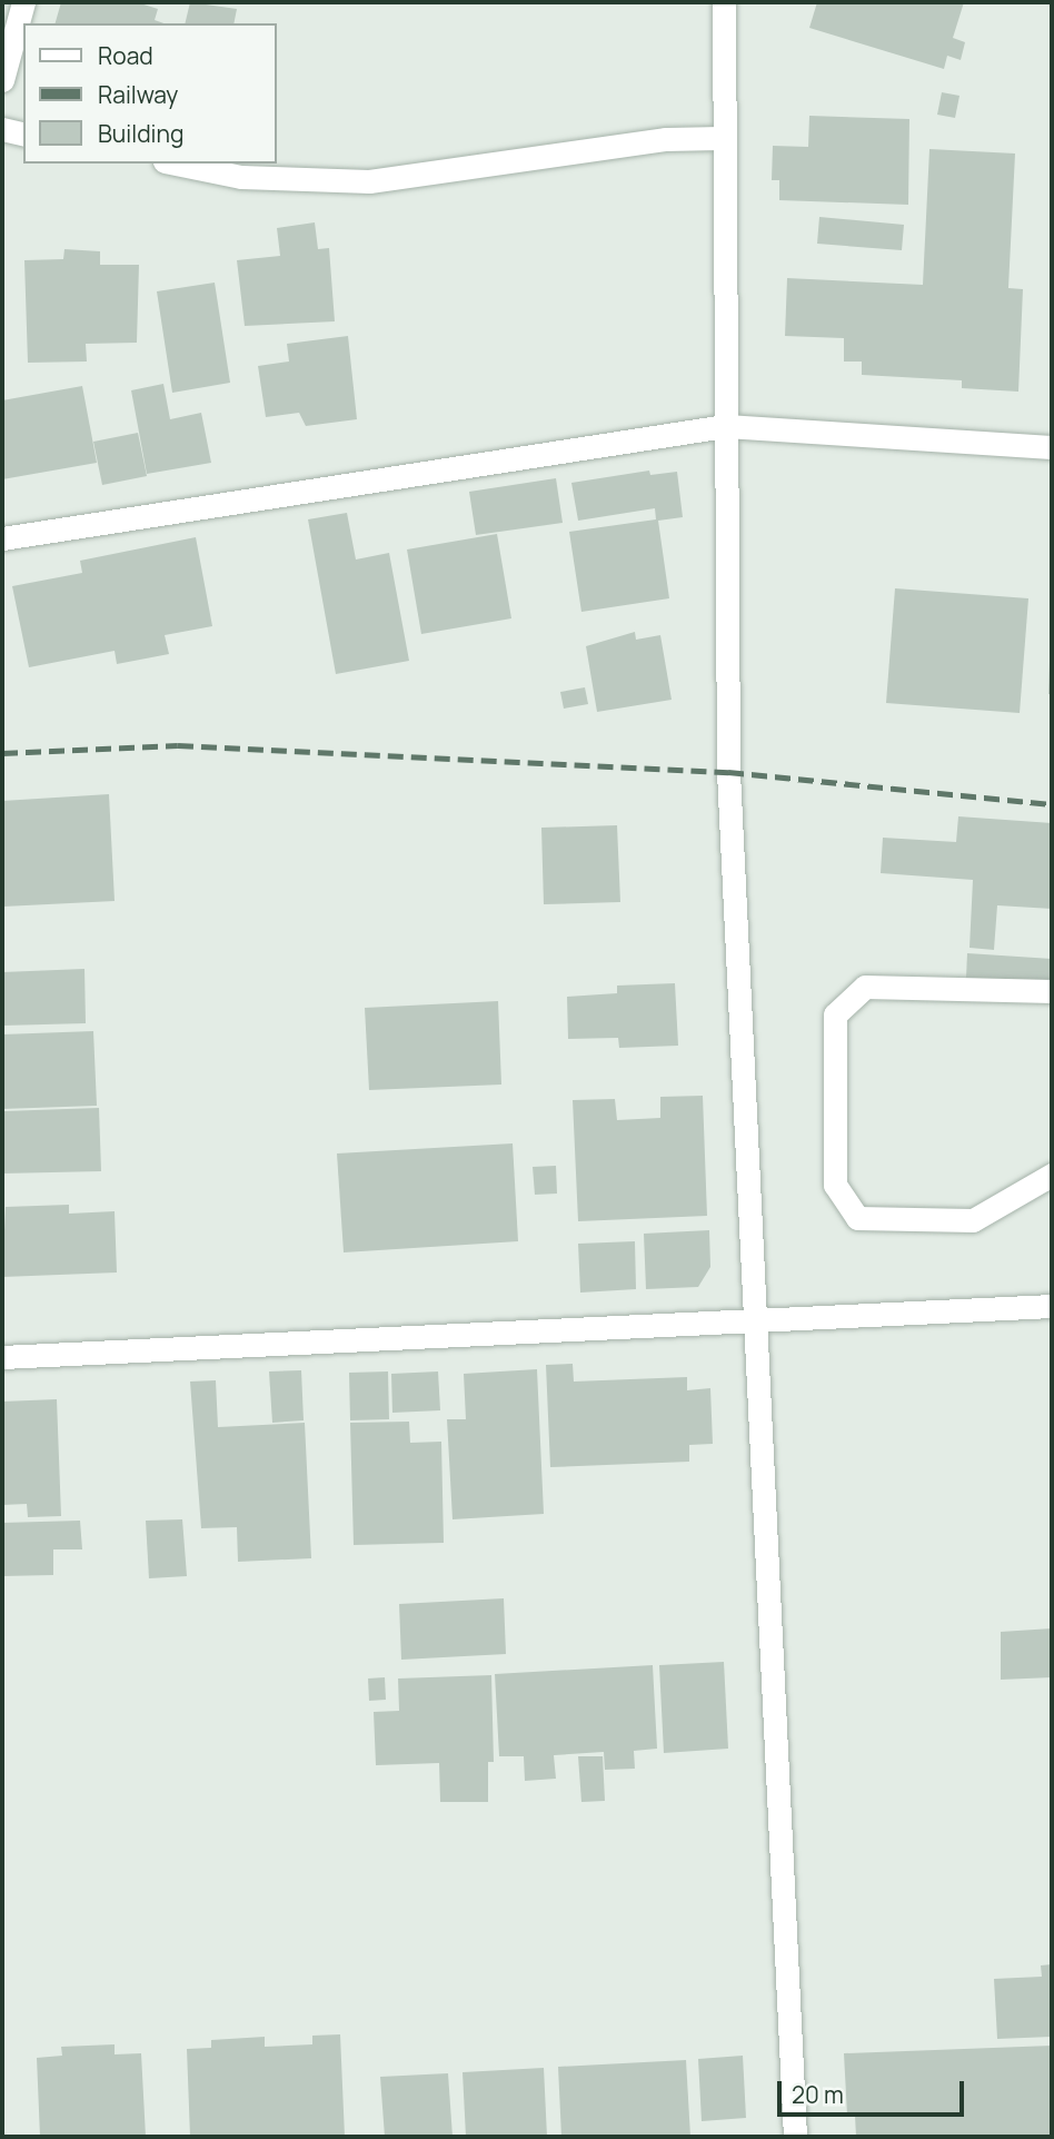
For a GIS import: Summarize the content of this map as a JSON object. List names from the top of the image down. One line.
{"legend":["Road","Railway","Building"],"scale_bar":"20 m"}
